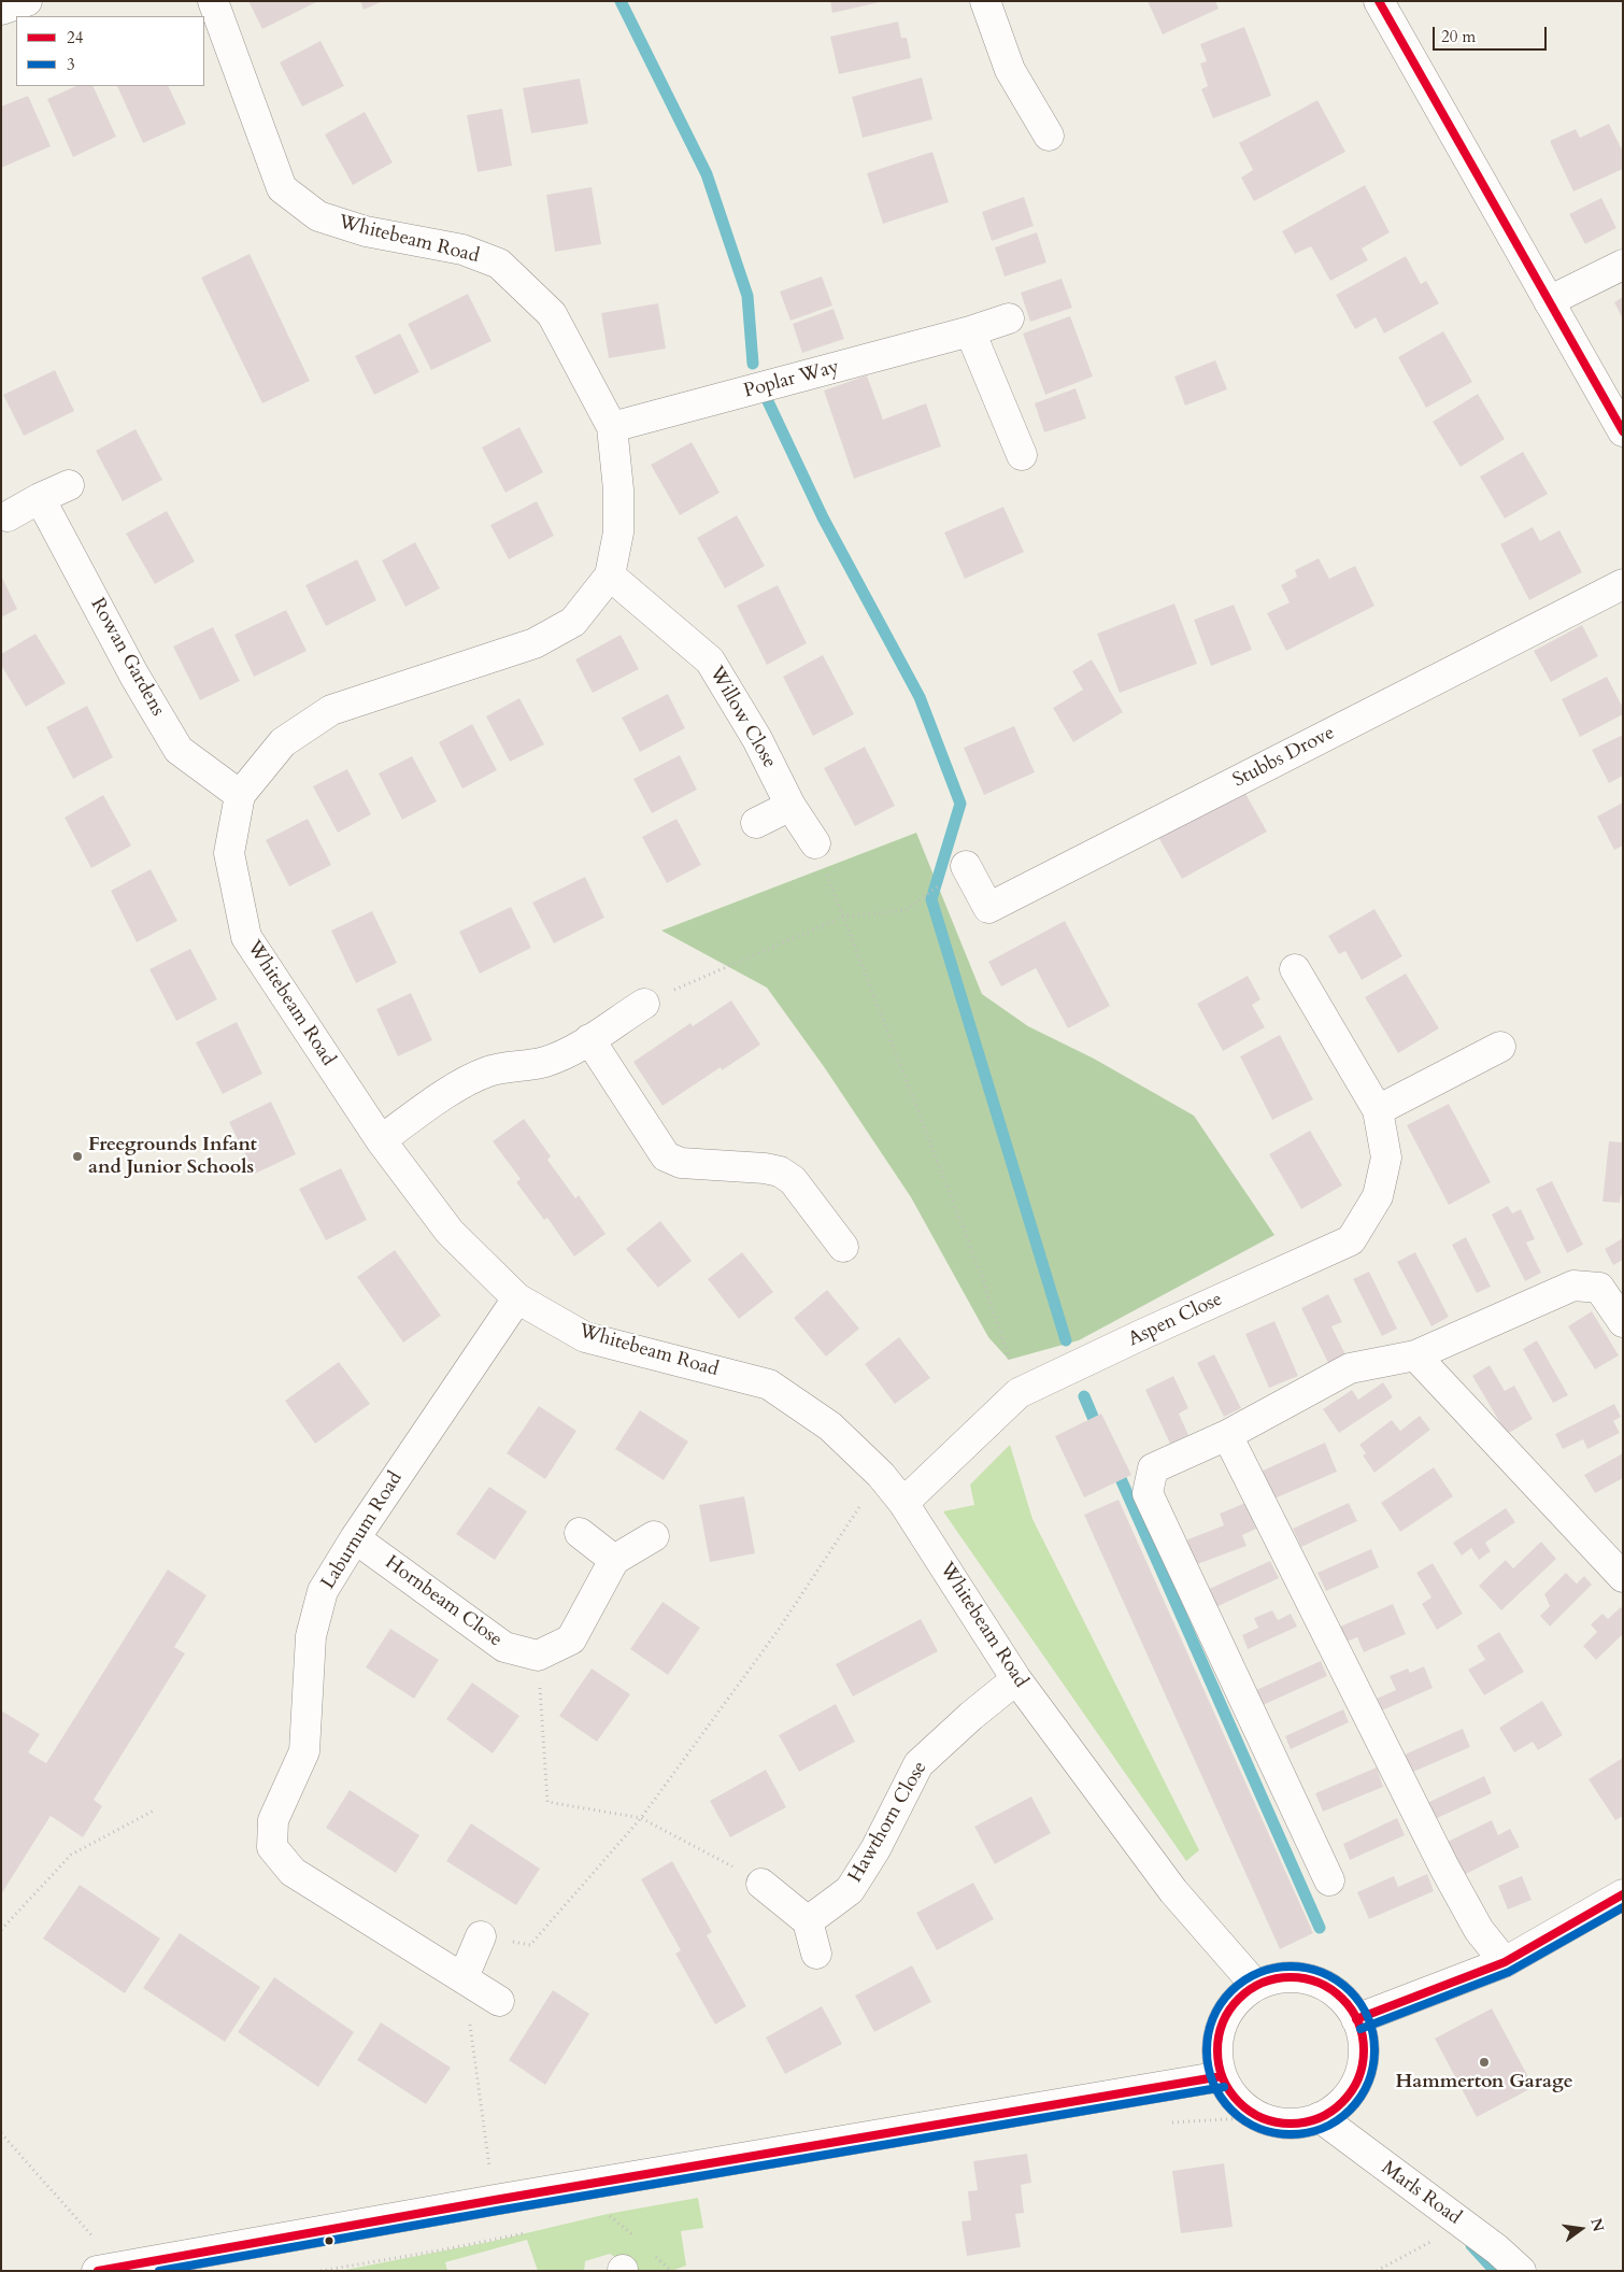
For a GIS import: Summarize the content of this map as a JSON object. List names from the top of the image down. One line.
{"streets":{"street":["Whitebeam Road","Poplar Way","Rowan Gardens","Willow Close","Stubbs Drove","Aspen Close","Laburnum Road","Hornbeam Close","Hawthorn Close","Marls Road"]},"crossings":[["Whitebeam Road","Poplar Way"],["Whitebeam Road","Rowan Gardens"],["Whitebeam Road","Willow Close"],["Whitebeam Road","Aspen Close"],["Whitebeam Road","Laburnum Road"],["Whitebeam Road","Hawthorn Close"],["Whitebeam Road","Marls Road"],["Laburnum Road","Hornbeam Close"]],"places":["Freegrounds Infant and Junior Schools","Hammerton Garage"],"lines":["transit line 24","transit line 3"],"legend":["24","3"],"scale_bar":"20 m","north":"right"}
